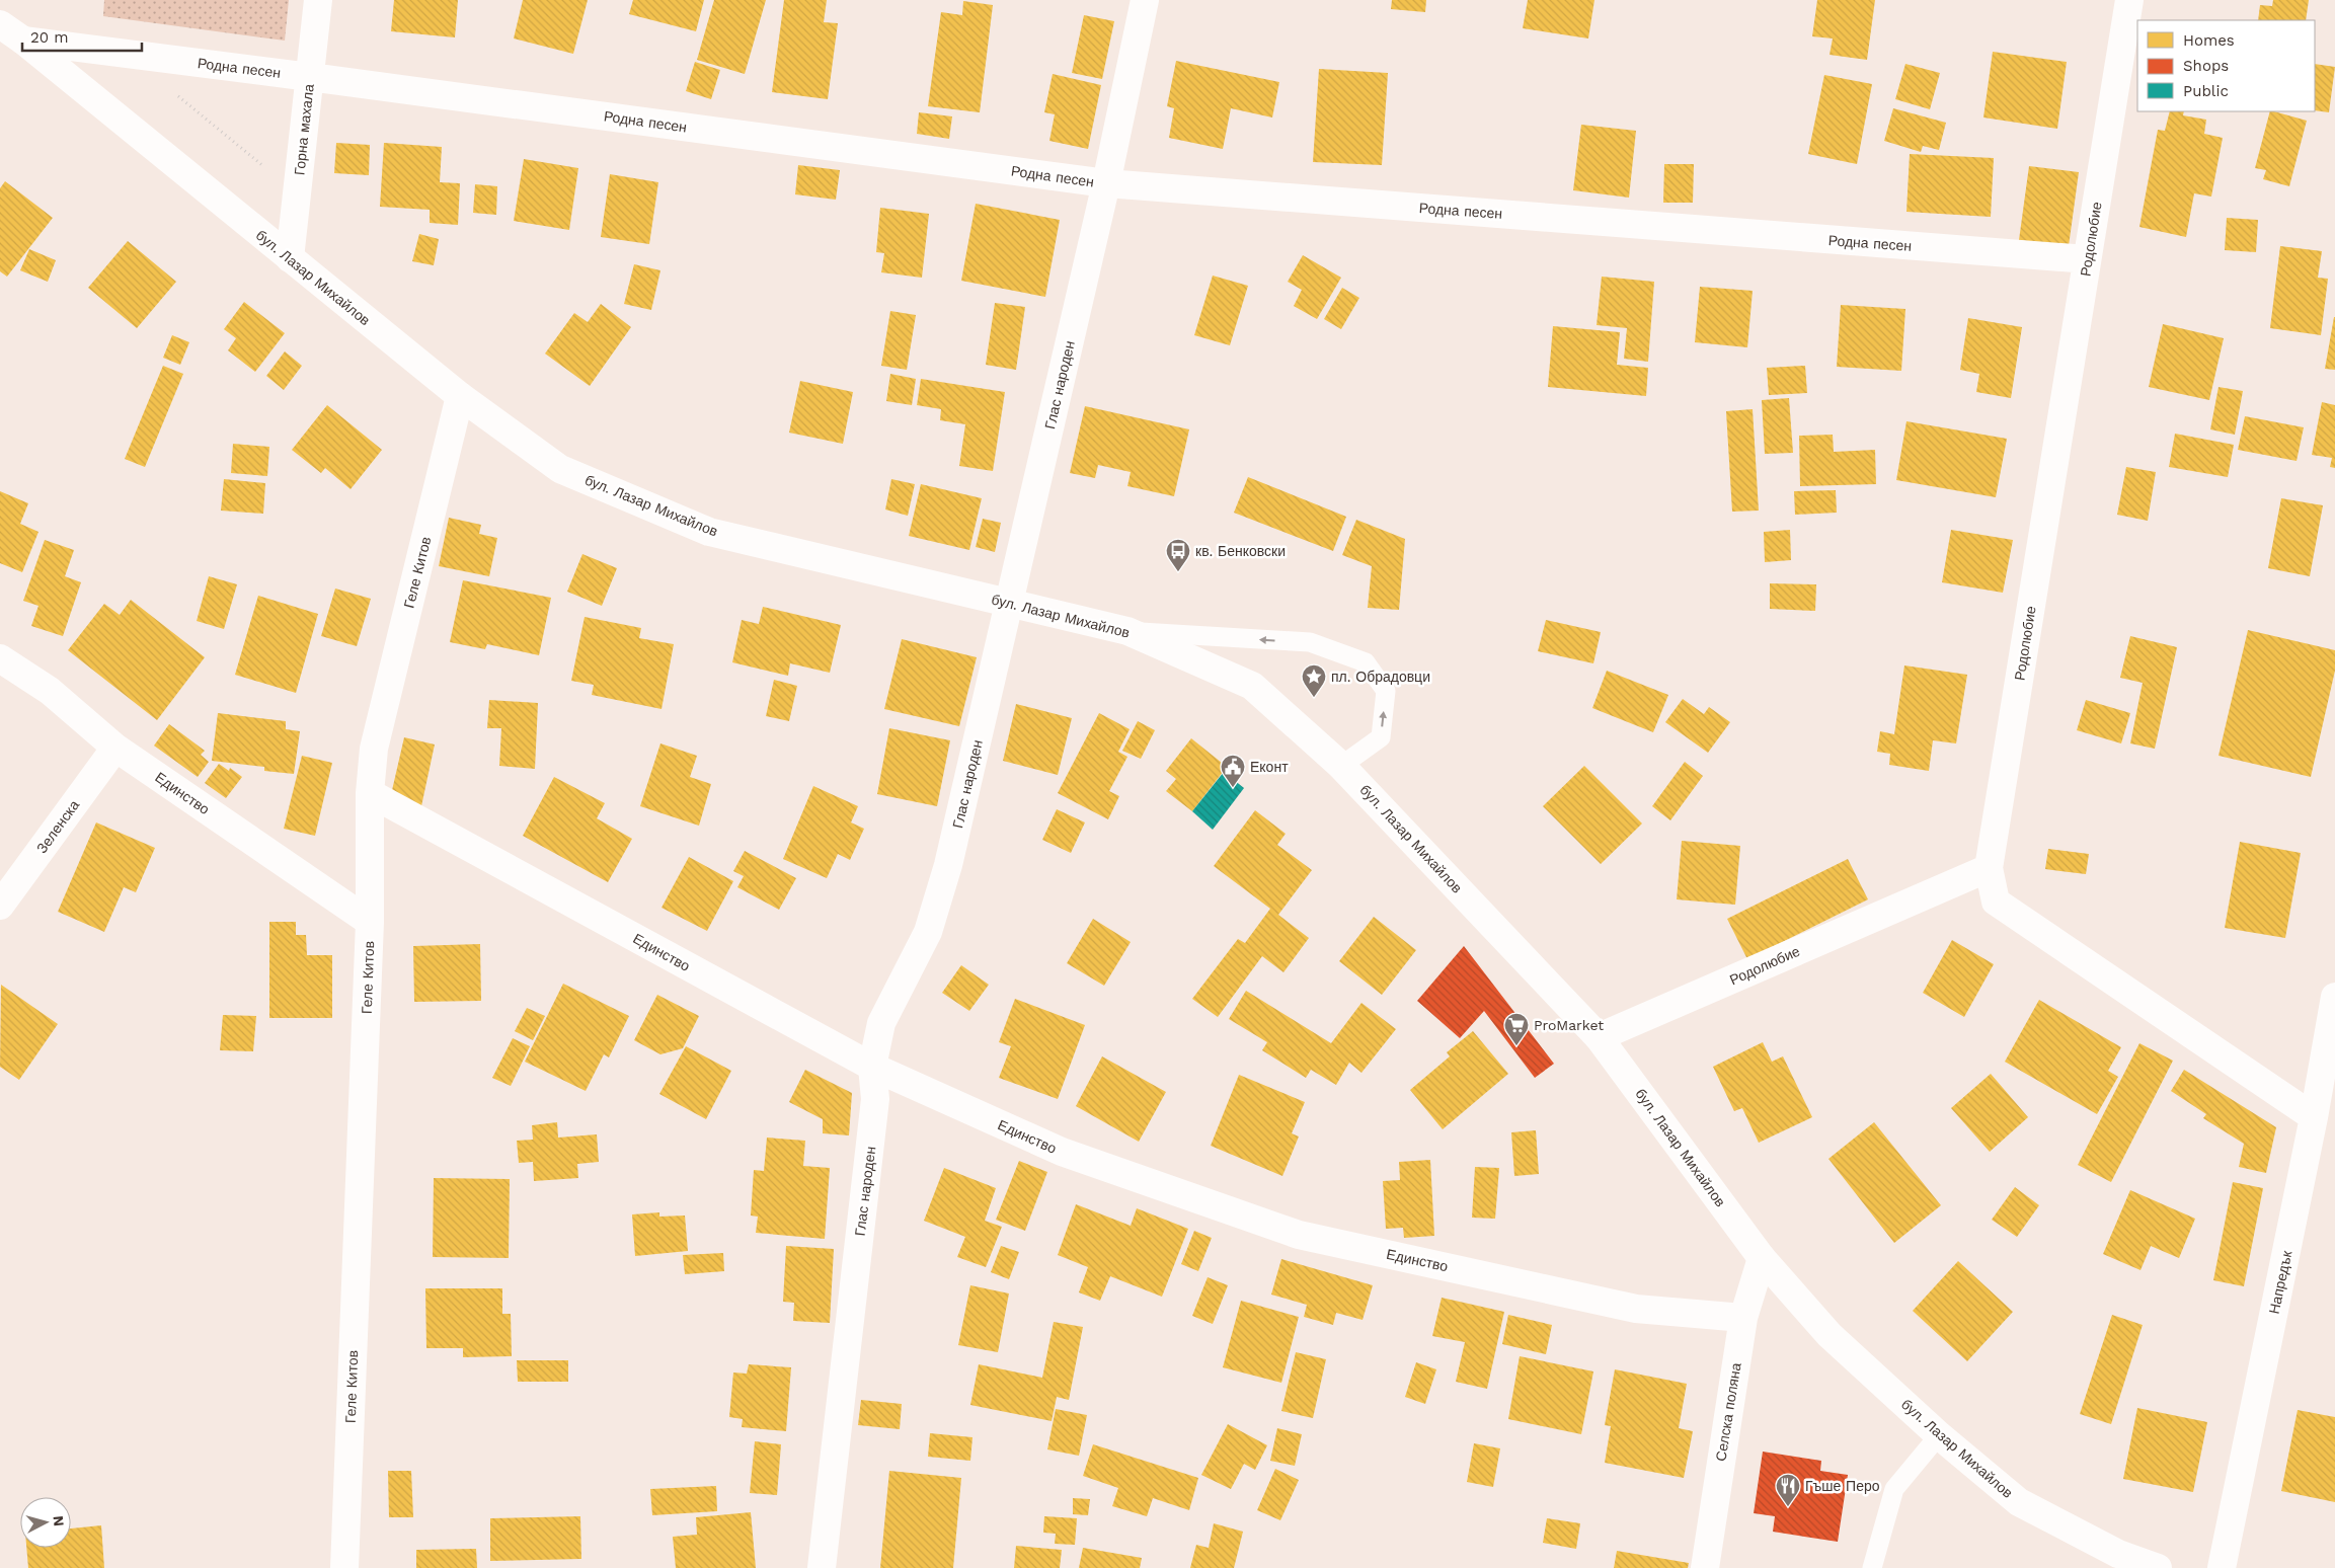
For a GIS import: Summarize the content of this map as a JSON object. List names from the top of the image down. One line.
{"streets":{"street":["Родна песен","Горна махала","Родолюбие","бул. Лазар Михайлов","Глас народен","Геле Китов","Единство","Зеленска","Напредък","Селска поляна"]},"crossings":[["Родна песен","Горна махала"],["Родна песен","Родолюбие"],["Родна песен","бул. Лазар Михайлов"],["Родна песен","Глас народен"],["Горна махала","бул. Лазар Михайлов"],["Родолюбие","бул. Лазар Михайлов"],["бул. Лазар Михайлов","Глас народен"],["бул. Лазар Михайлов","Геле Китов"],["бул. Лазар Михайлов","Селска поляна"],["Глас народен","Единство"],["Геле Китов","Единство"],["Единство","Зеленска"],["Единство","Селска поляна"]],"places":{"bus stop":["кв. Бенковски"],"place":["пл. Обрадовци"],"public building":["Еконт"],"supermarket":["ProMarket"],"restaurant":["Гъше Перо"]},"legend":["Homes","Shops","Public"],"scale_bar":"20 m","north":"right"}
